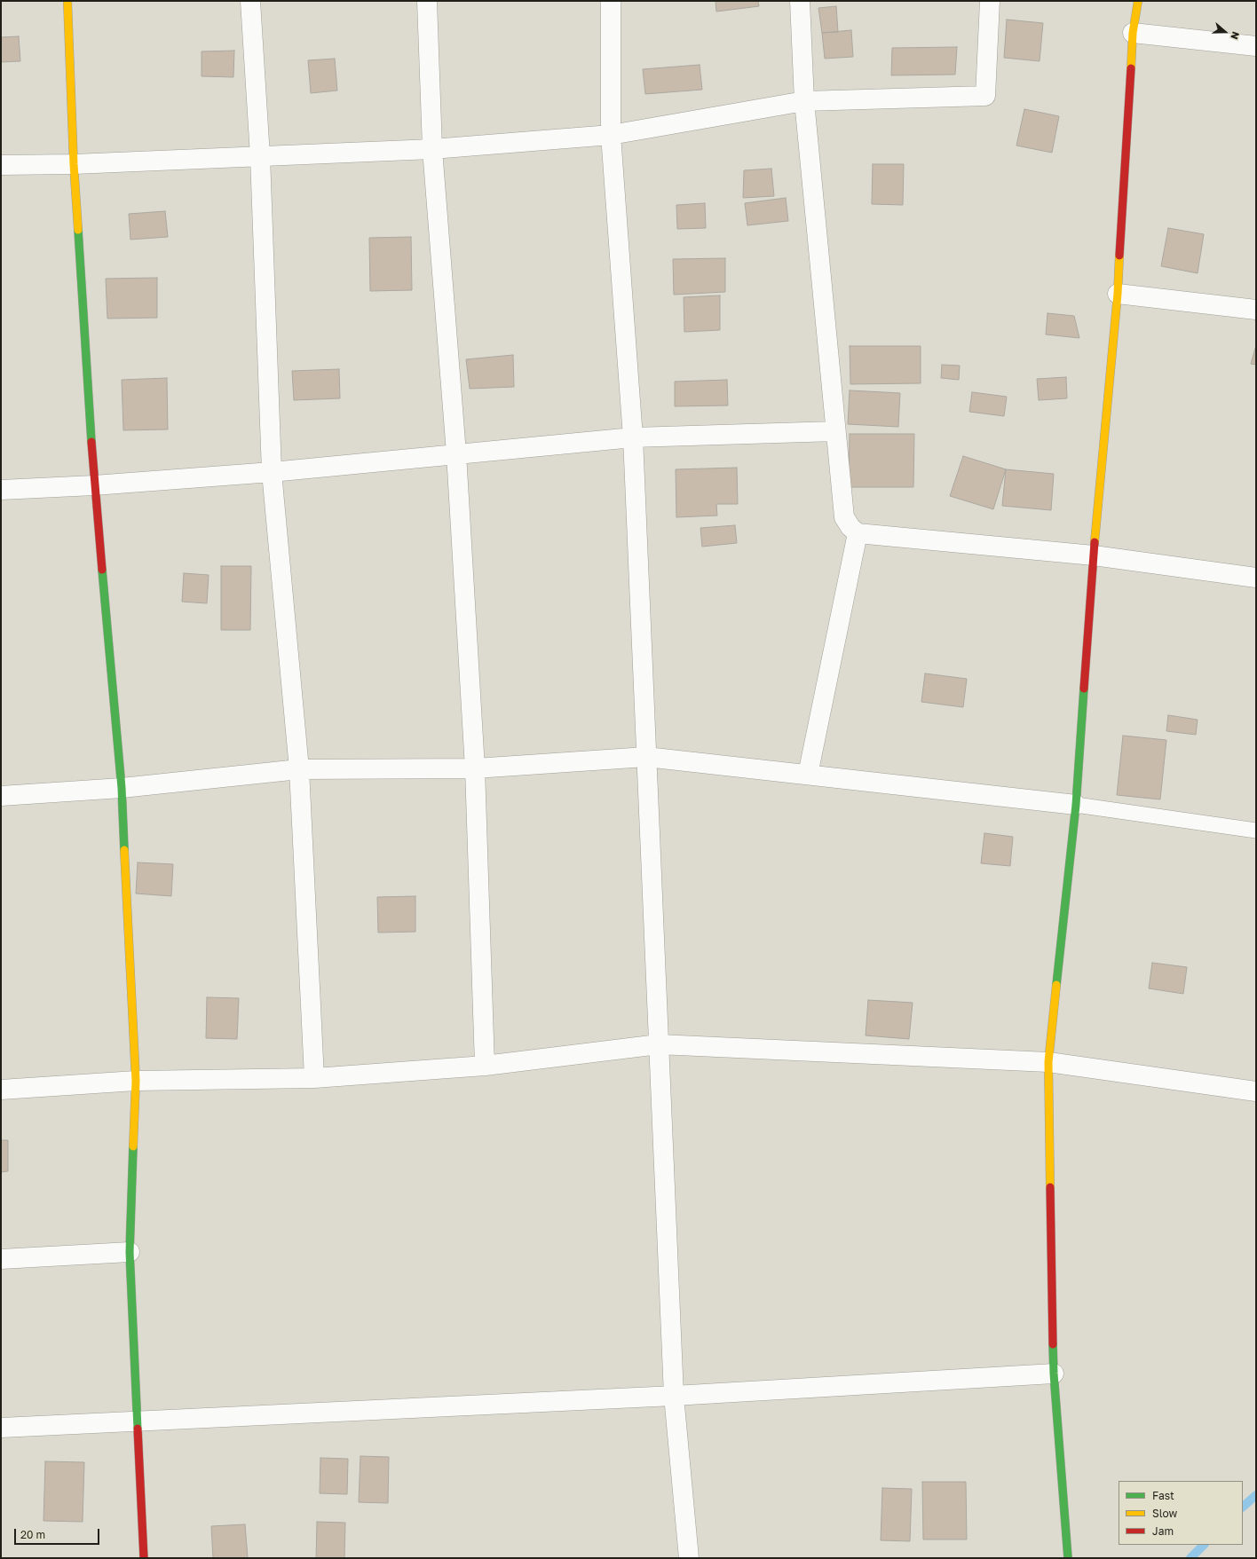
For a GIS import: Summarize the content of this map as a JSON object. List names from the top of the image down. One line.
{"legend":["Fast","Slow","Jam"],"scale_bar":"20 m","north":"right"}
